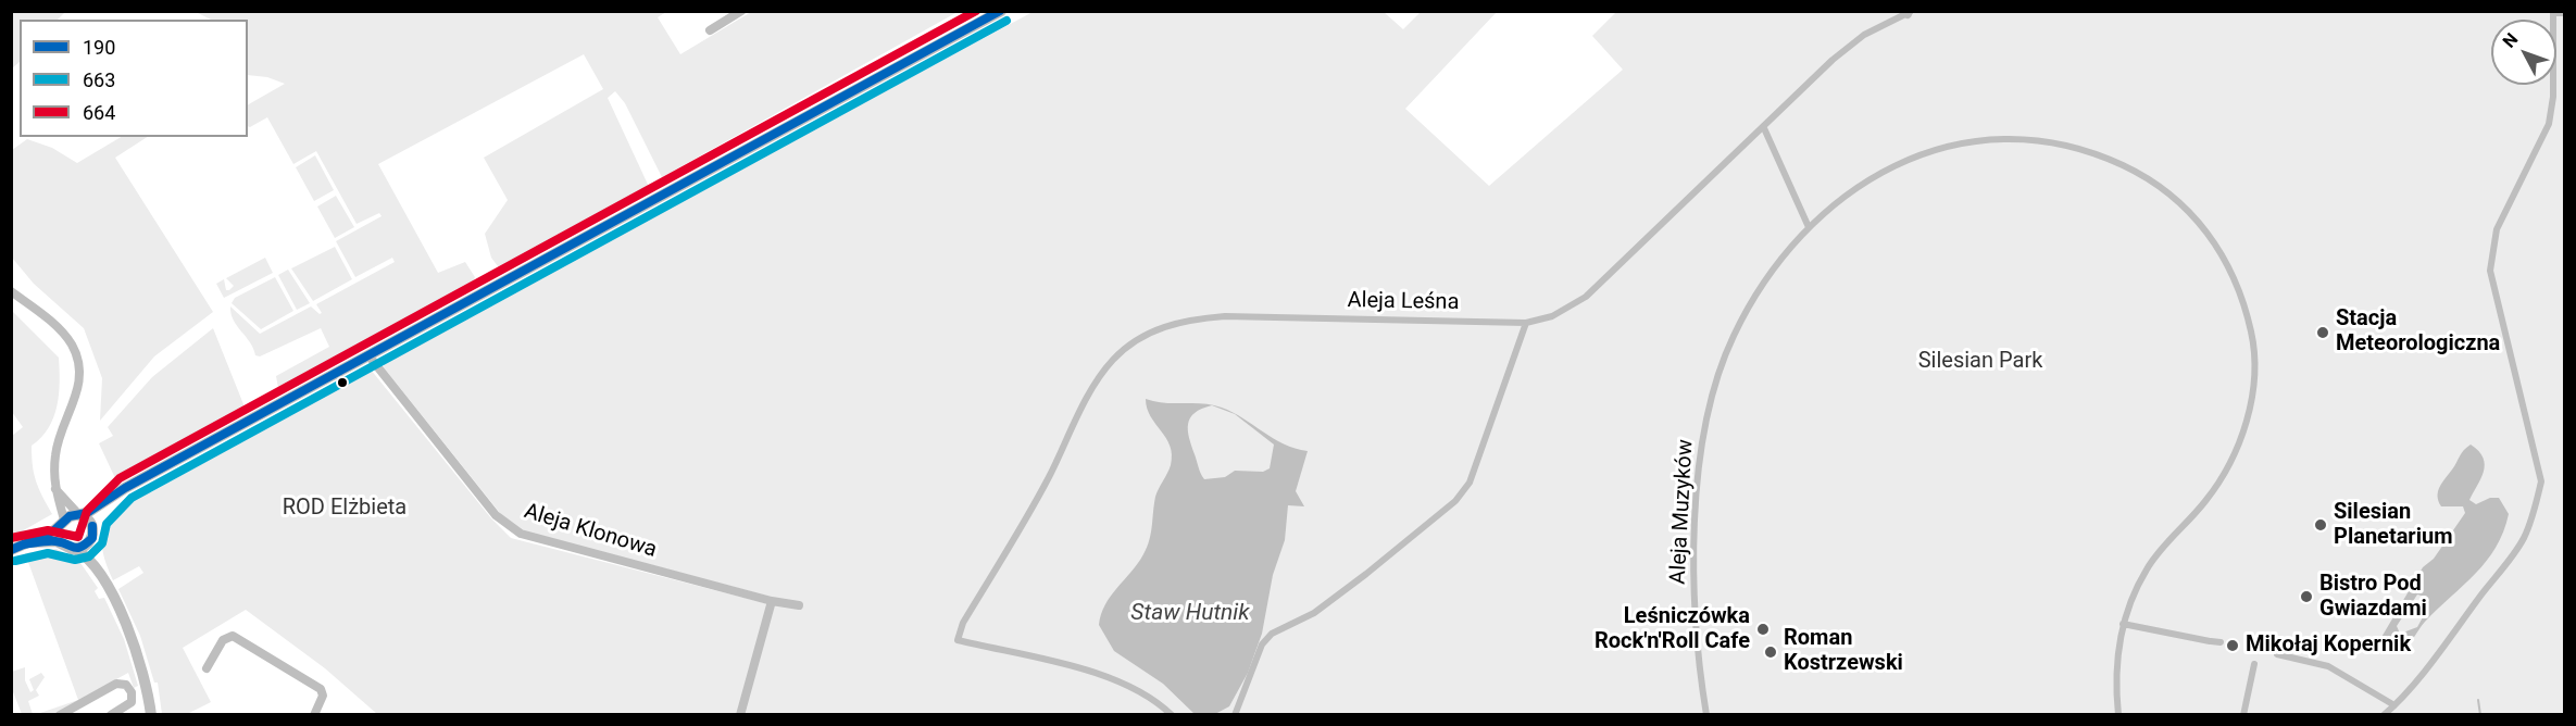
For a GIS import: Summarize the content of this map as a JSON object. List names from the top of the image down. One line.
{"streets":{"street":["Aleja Leśna","Aleja Muzyków","Aleja Klonowa"]},"water":["Staw Hutnik"],"parks":["Silesian Park","ROD Elżbieta"],"places":["Stacja Meteorologiczna","Silesian Planetarium","Bistro Pod Gwiazdami","Leśniczówka Rock'n'Roll Cafe","Mikołaj Kopernik","Roman Kostrzewski"],"lines":["transit line 190","transit line 664","transit line 663"],"legend":["190","663","664"],"north":"top left"}
